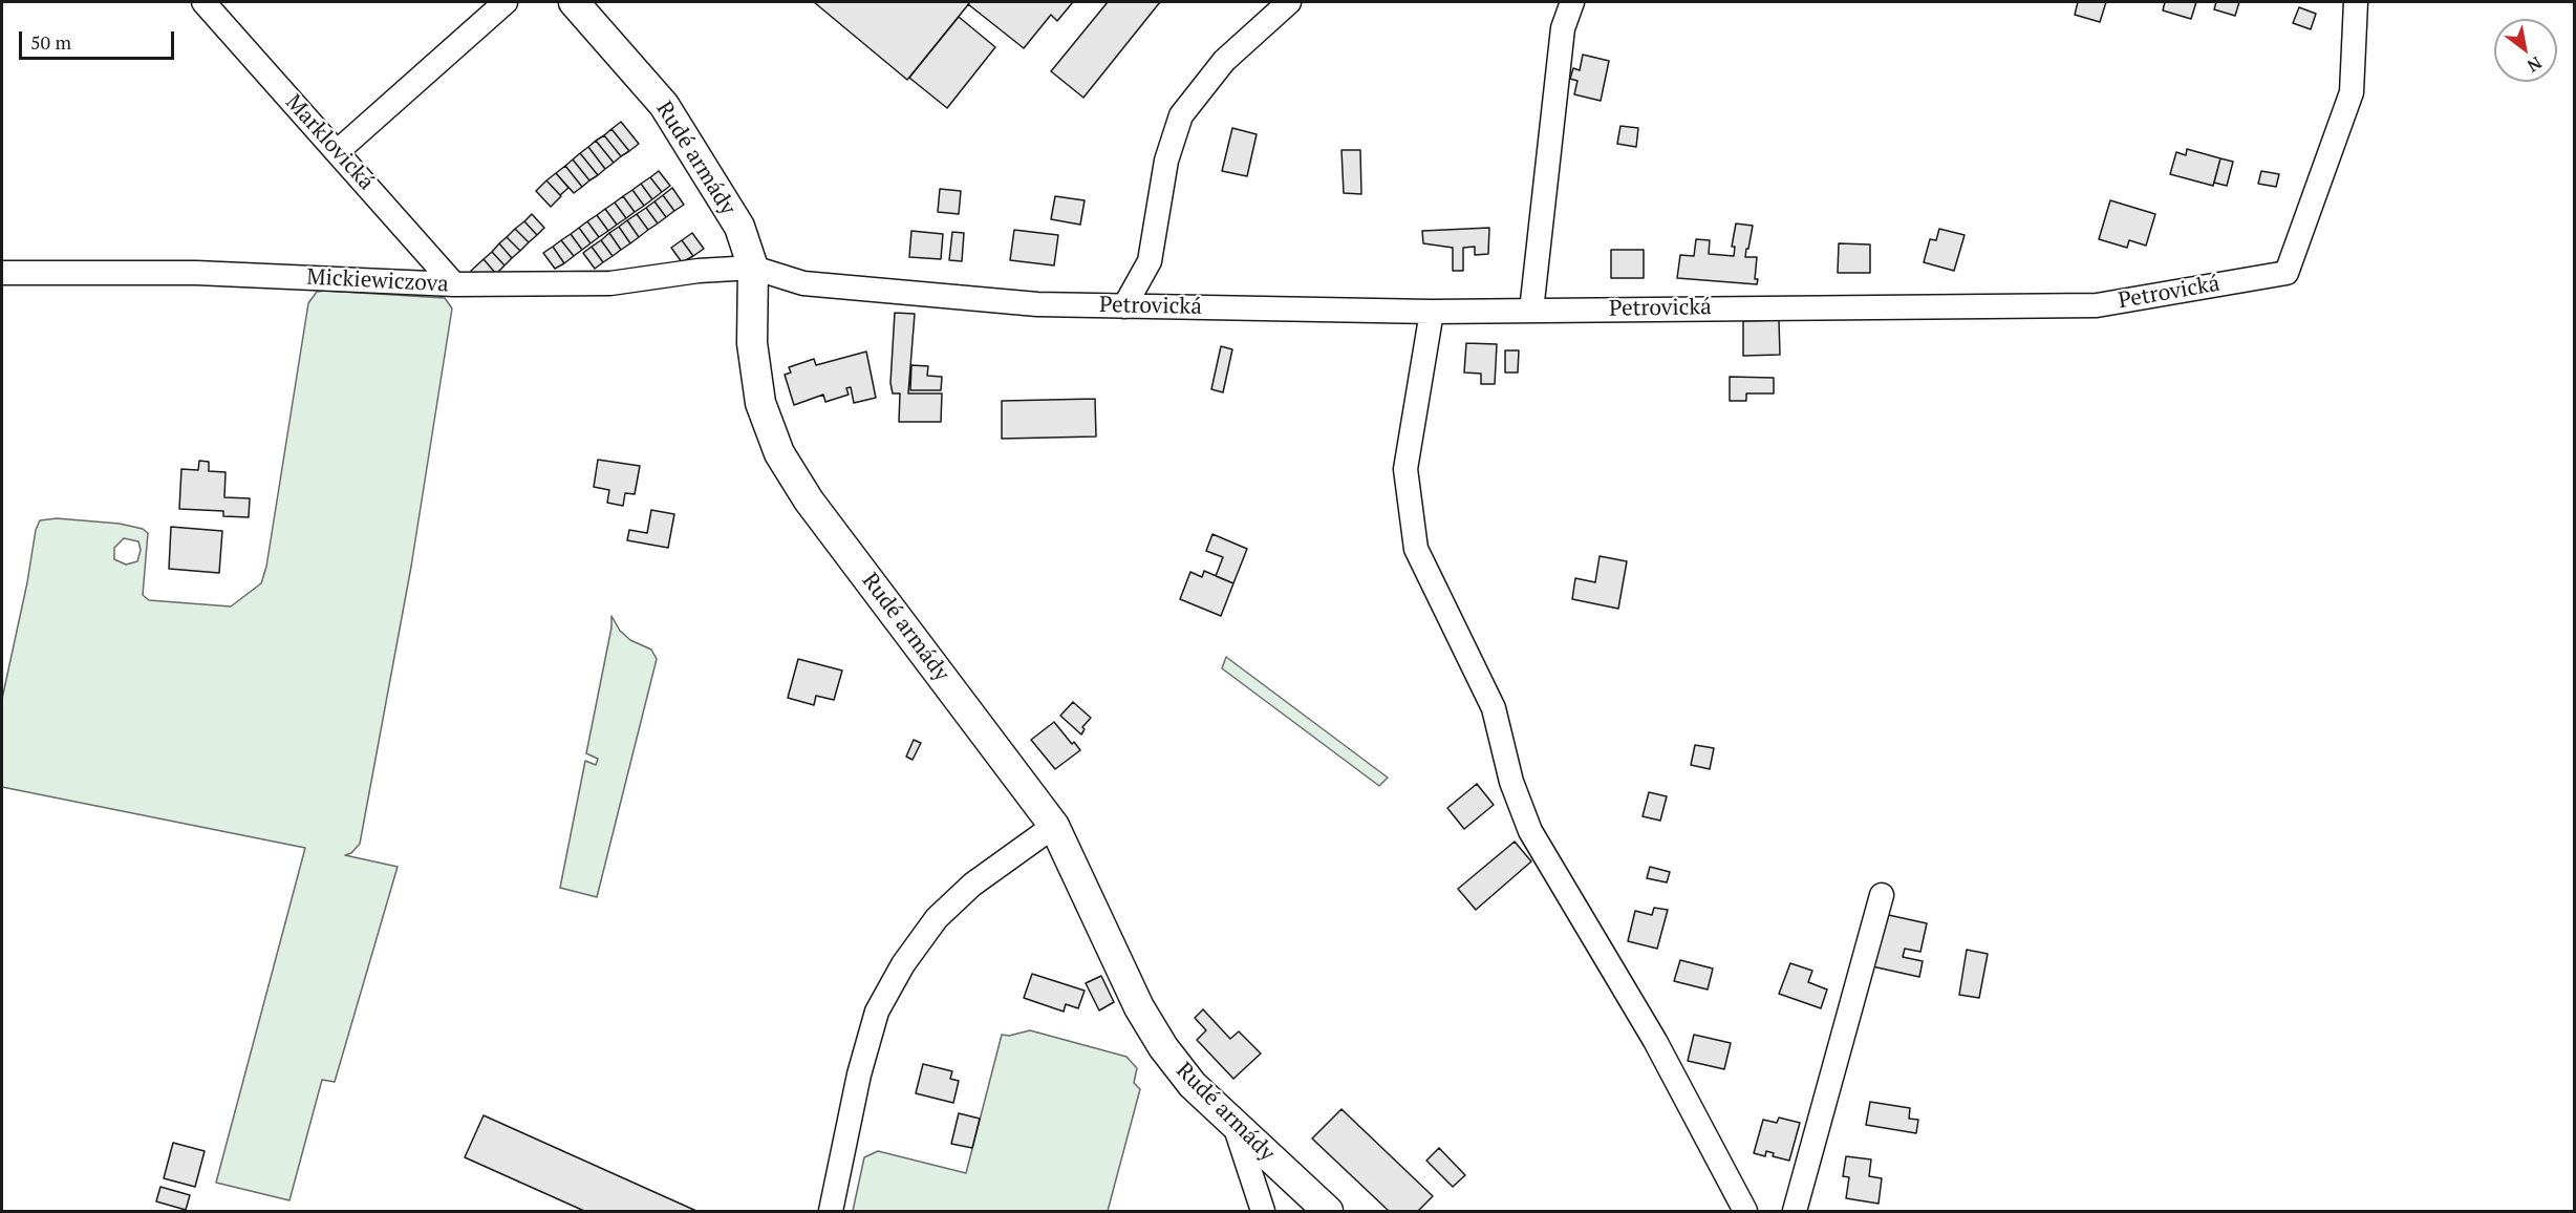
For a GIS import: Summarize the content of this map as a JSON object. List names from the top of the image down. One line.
{"streets":{"main road":["Rudé armády"],"street":["Marklovická","Mickiewiczova","Petrovická"]},"crossings":[["Marklovická","Mickiewiczova"],["Rudé armády","Mickiewiczova"],["Rudé armády","Petrovická"],["Mickiewiczova","Petrovická"]],"scale_bar":"50 m","north":"bottom right"}
